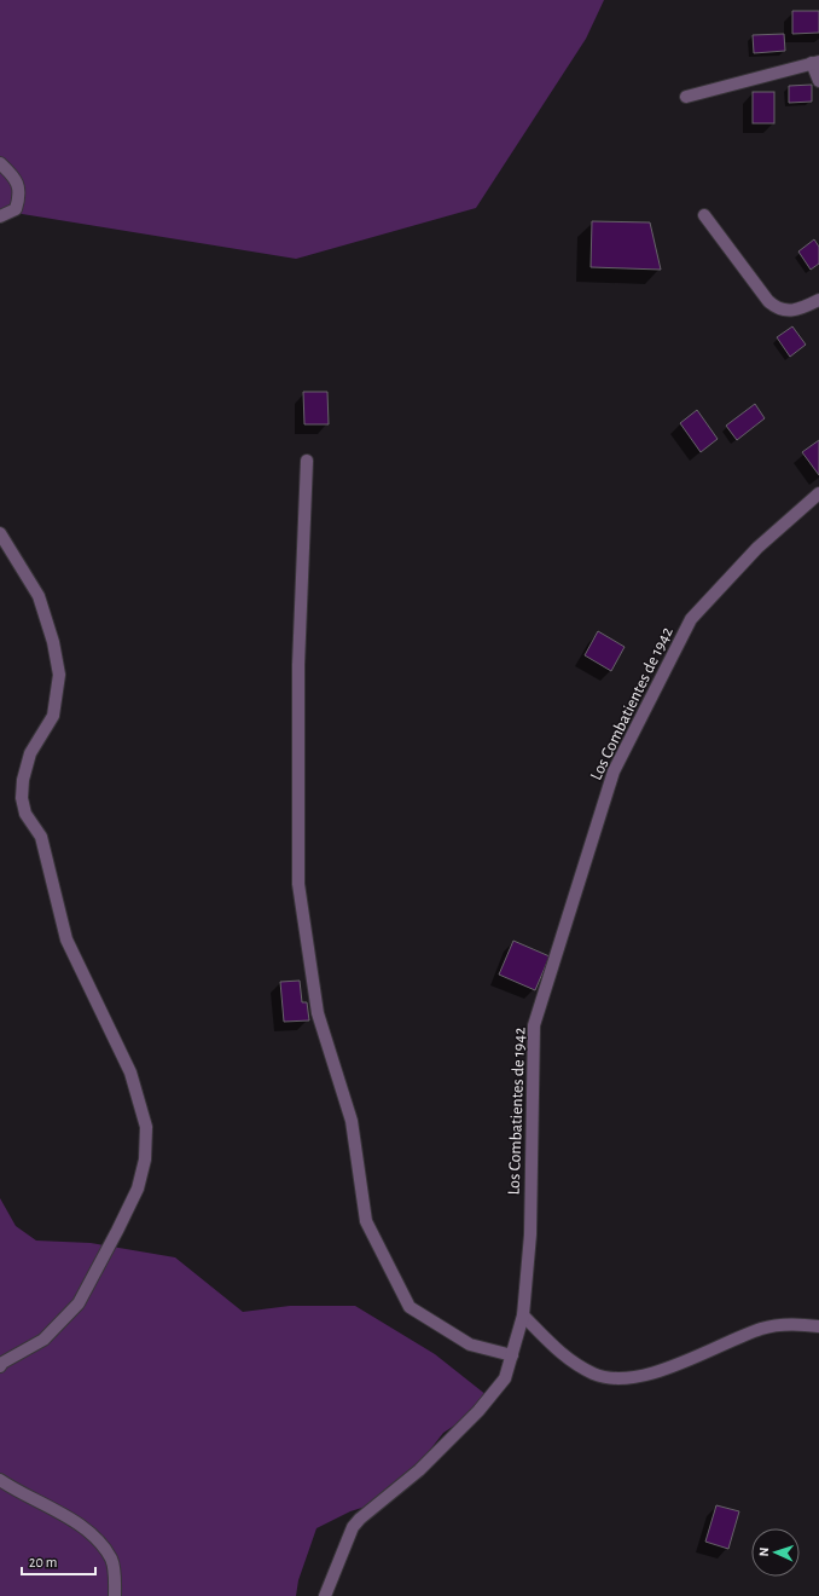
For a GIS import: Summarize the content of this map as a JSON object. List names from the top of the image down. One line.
{"streets":{"street":["Los Combatientes de 1942"]},"scale_bar":"20 m","north":"left"}
